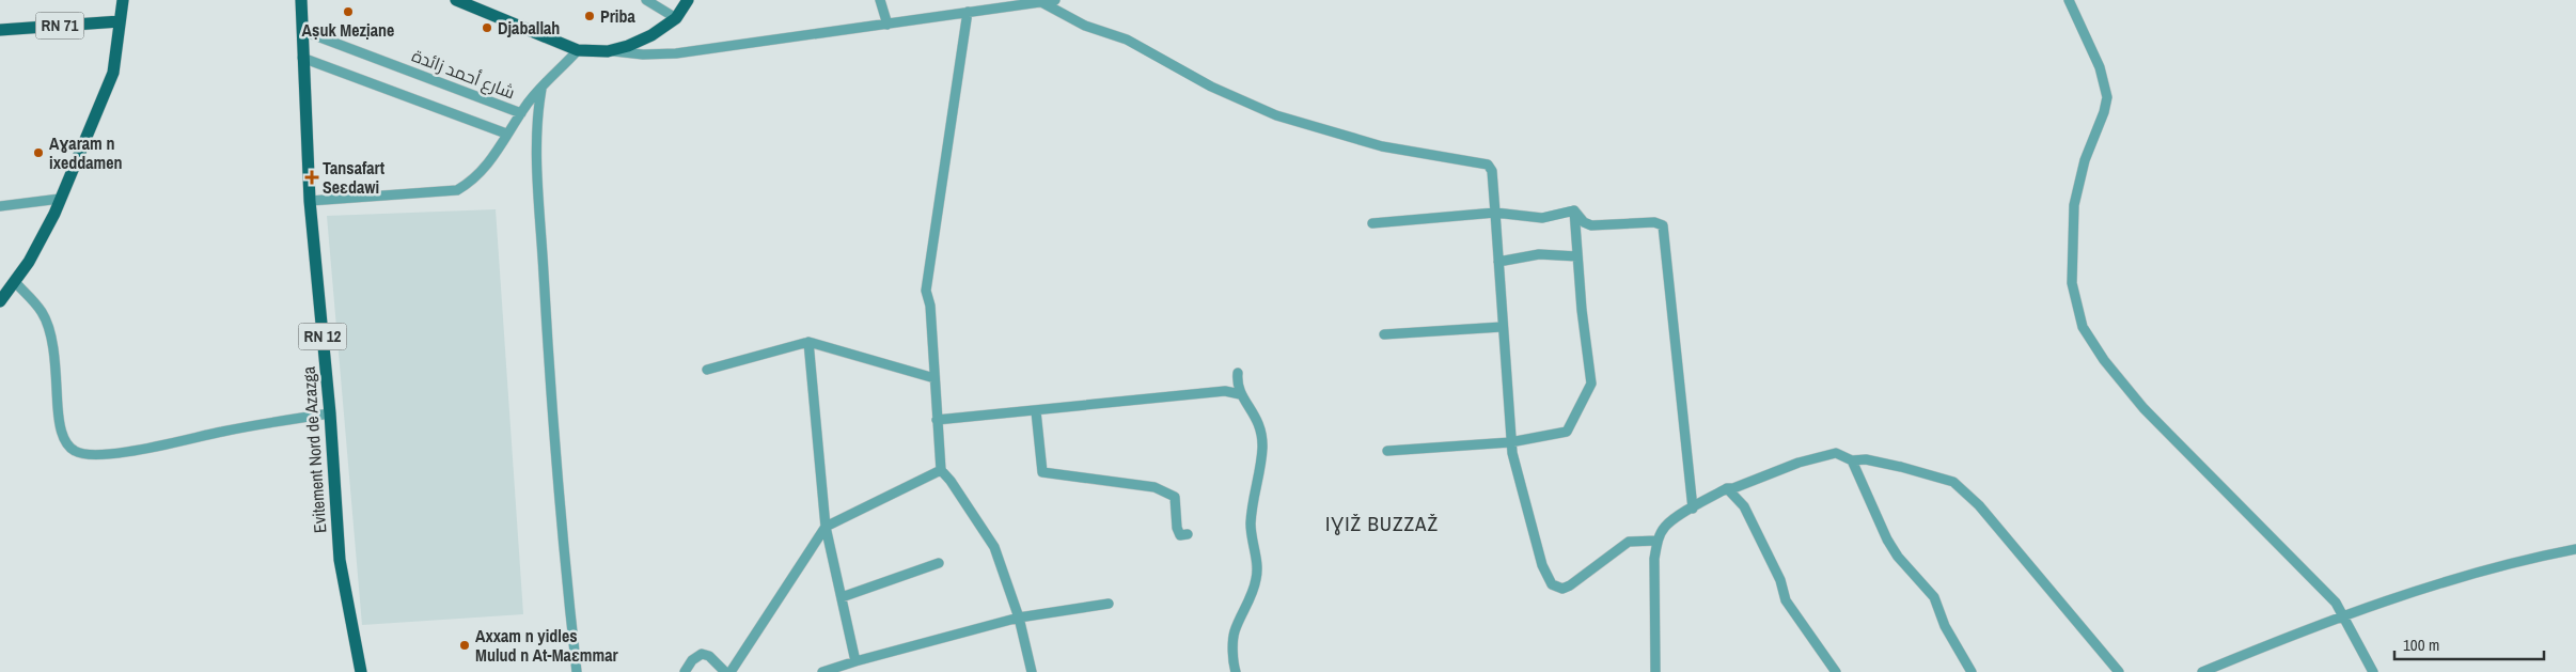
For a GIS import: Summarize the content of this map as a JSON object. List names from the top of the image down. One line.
{"streets":{"main road":["RN 71","RN 12","Evitement Nord de Azazga"],"street":["شارع أحمد زائدة"]},"crossings":[["شارع أحمد زائدة","Evitement Nord de Azazga"]],"districts":["IƔIŽ BUZZAŽ"],"places":{"other":["Aṣuk Meẓiane","Priba","Djaballah","Aɣaram n ixeddamen","Axxam n yidles Mulud n At-Maɛmmar"],"health":["Tansafart Seɛdawi"]},"scale_bar":"100 m"}
